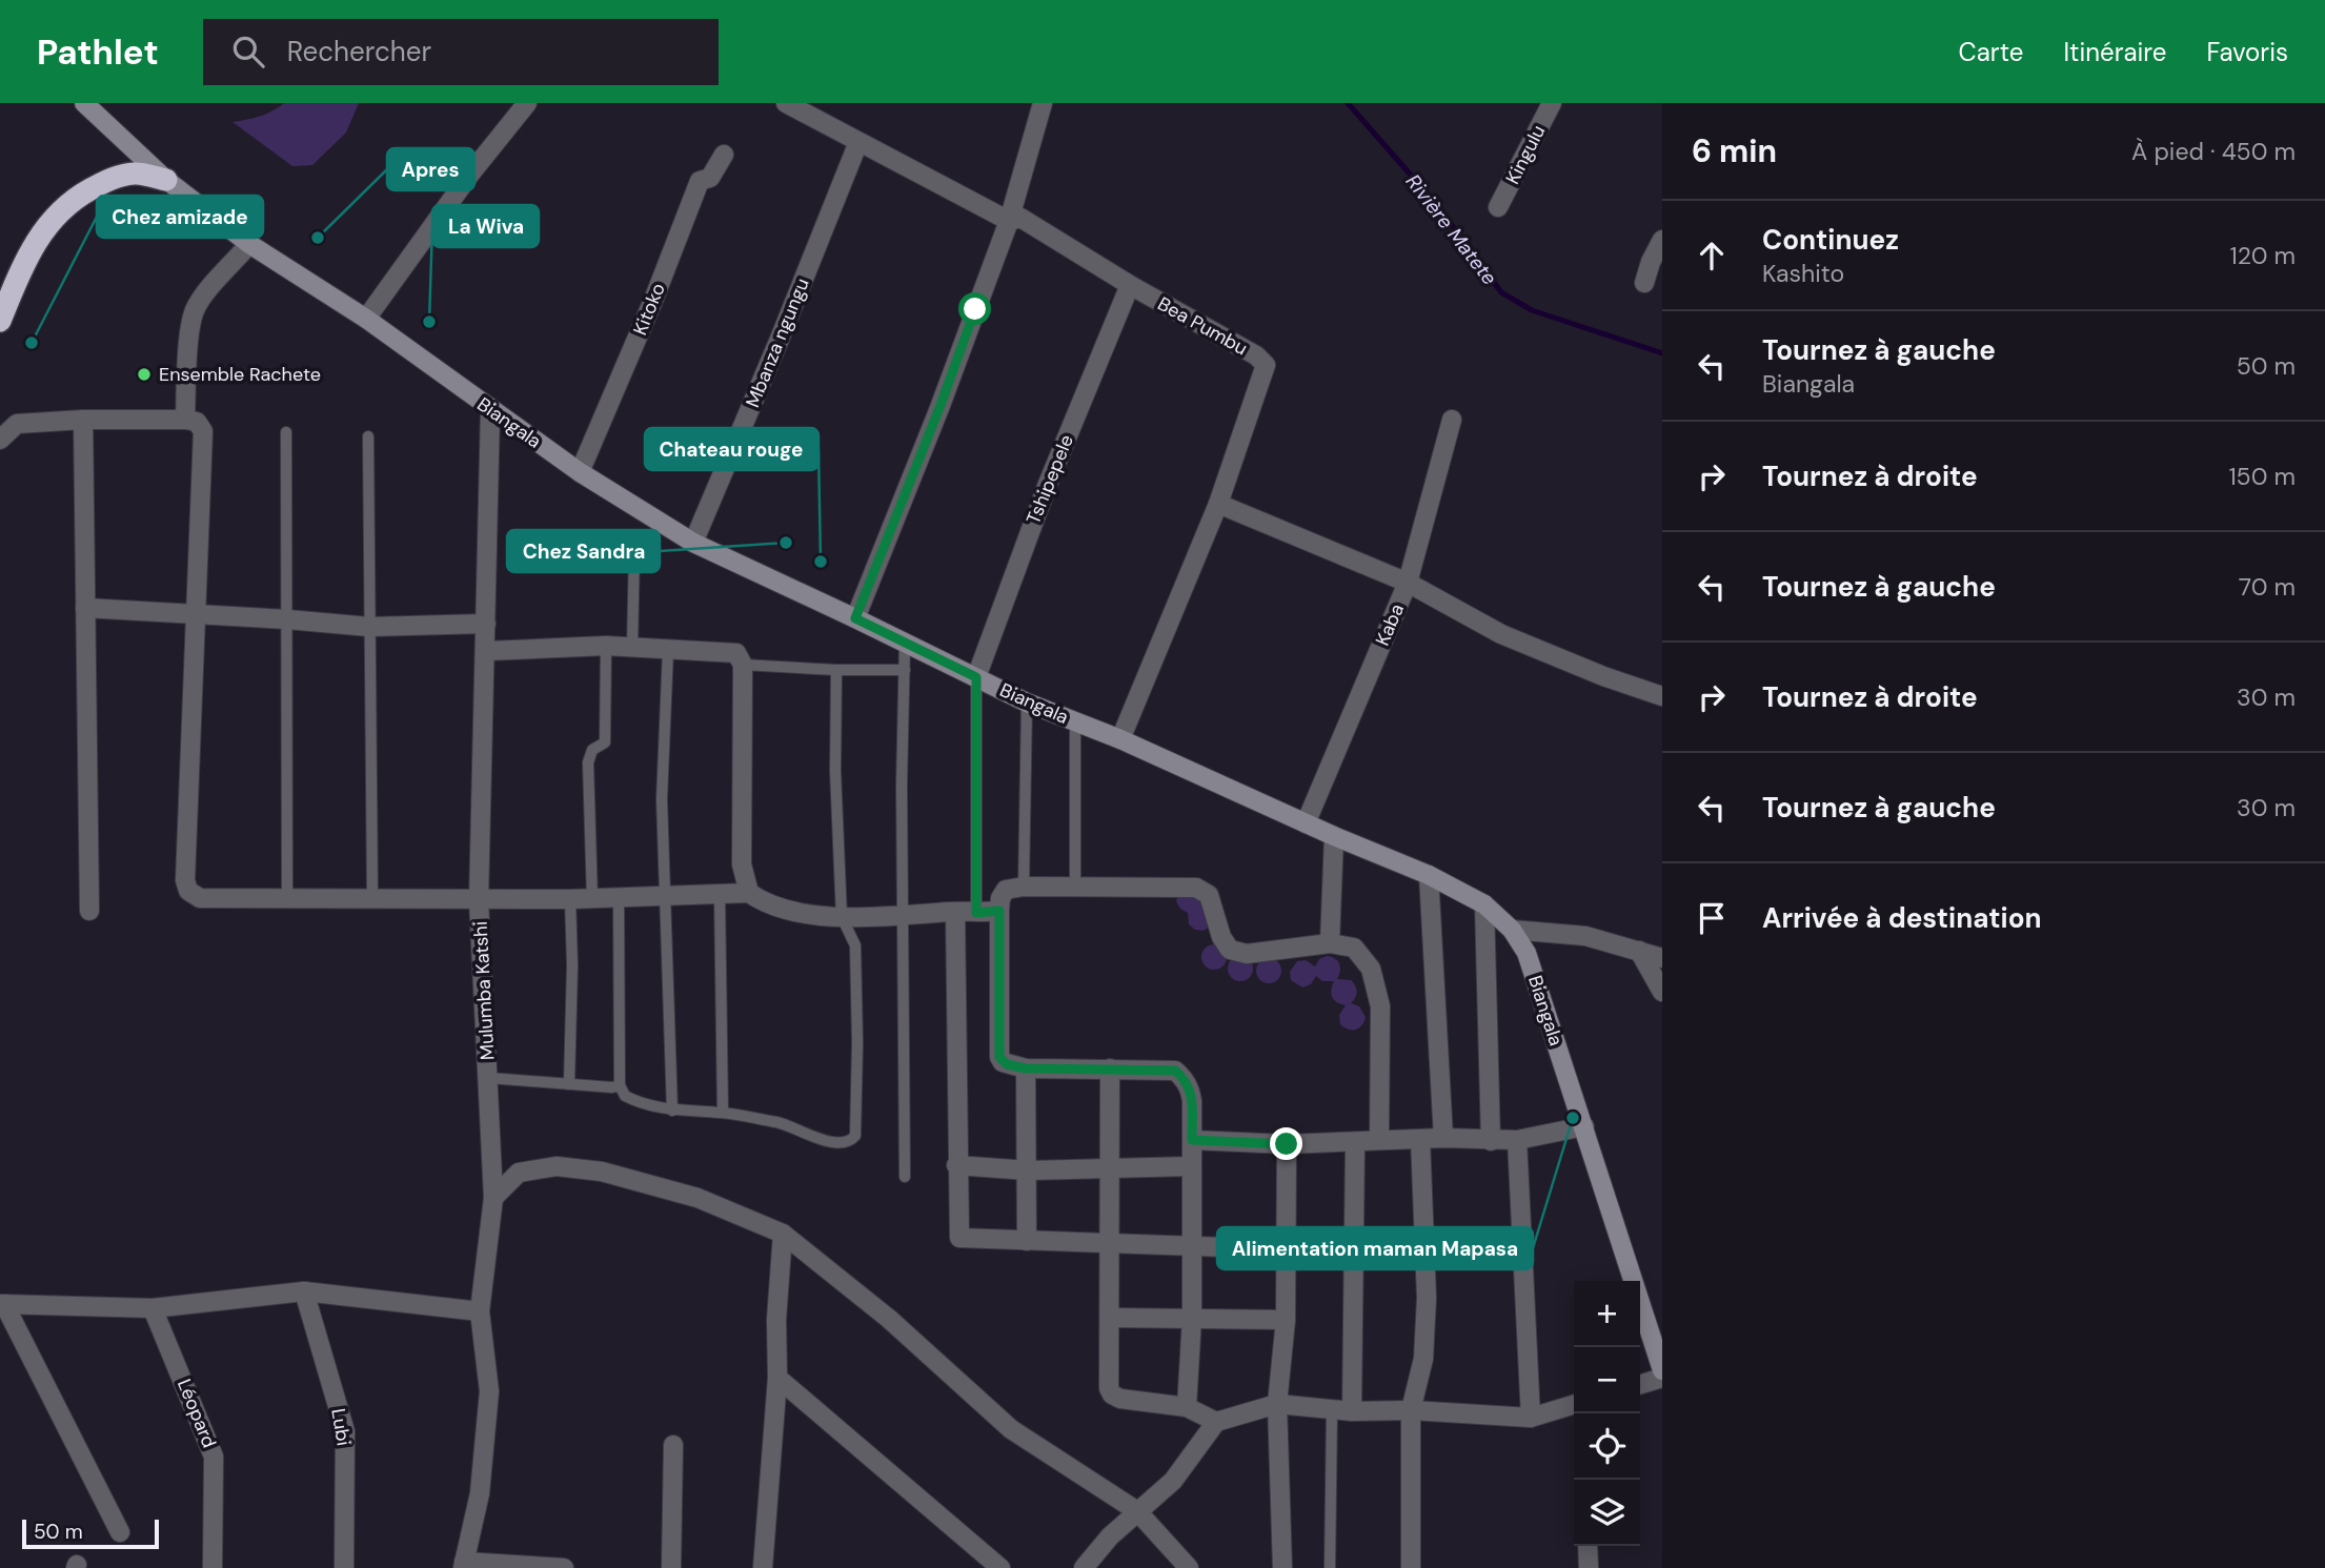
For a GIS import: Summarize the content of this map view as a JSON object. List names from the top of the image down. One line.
{"streets":{"street":["Kingulu","Kitoko","Bea Pumbu","Mbanza ngungu","Biangala","Tshipepele","Kaba","Mulumba Katshi","Léopard","Lubi"]},"crossings":[["Kitoko","Biangala"],["Bea Pumbu","Mbanza ngungu"],["Bea Pumbu","Biangala"],["Bea Pumbu","Tshipepele"],["Mbanza ngungu","Biangala"],["Biangala","Tshipepele"],["Biangala","Kaba"],["Biangala","Mulumba Katshi"]],"water":["Rivière Matete"],"places":["Apres","La Wiva","Chez amizade","Ensemble Rachete","Chez Sandra","Chateau rouge","Alimentation maman Mapasa"],"scale_bar":"50 m","page":{"header":"Pathlet","search":"Rechercher","nav":["Carte","Itinéraire","Favoris"],"heading":["6 min","À pied · 450 m"],"list":[["Continuez","Kashito","120 m"],["Tournez à gauche","Biangala","50 m"],["Tournez à droite","150 m"],["Tournez à gauche","70 m"],["Tournez à droite","30 m"],["Tournez à gauche","30 m"],"Arrivée à destination"],"map_buttons":["+","−"],"scale":"50 m"}}
